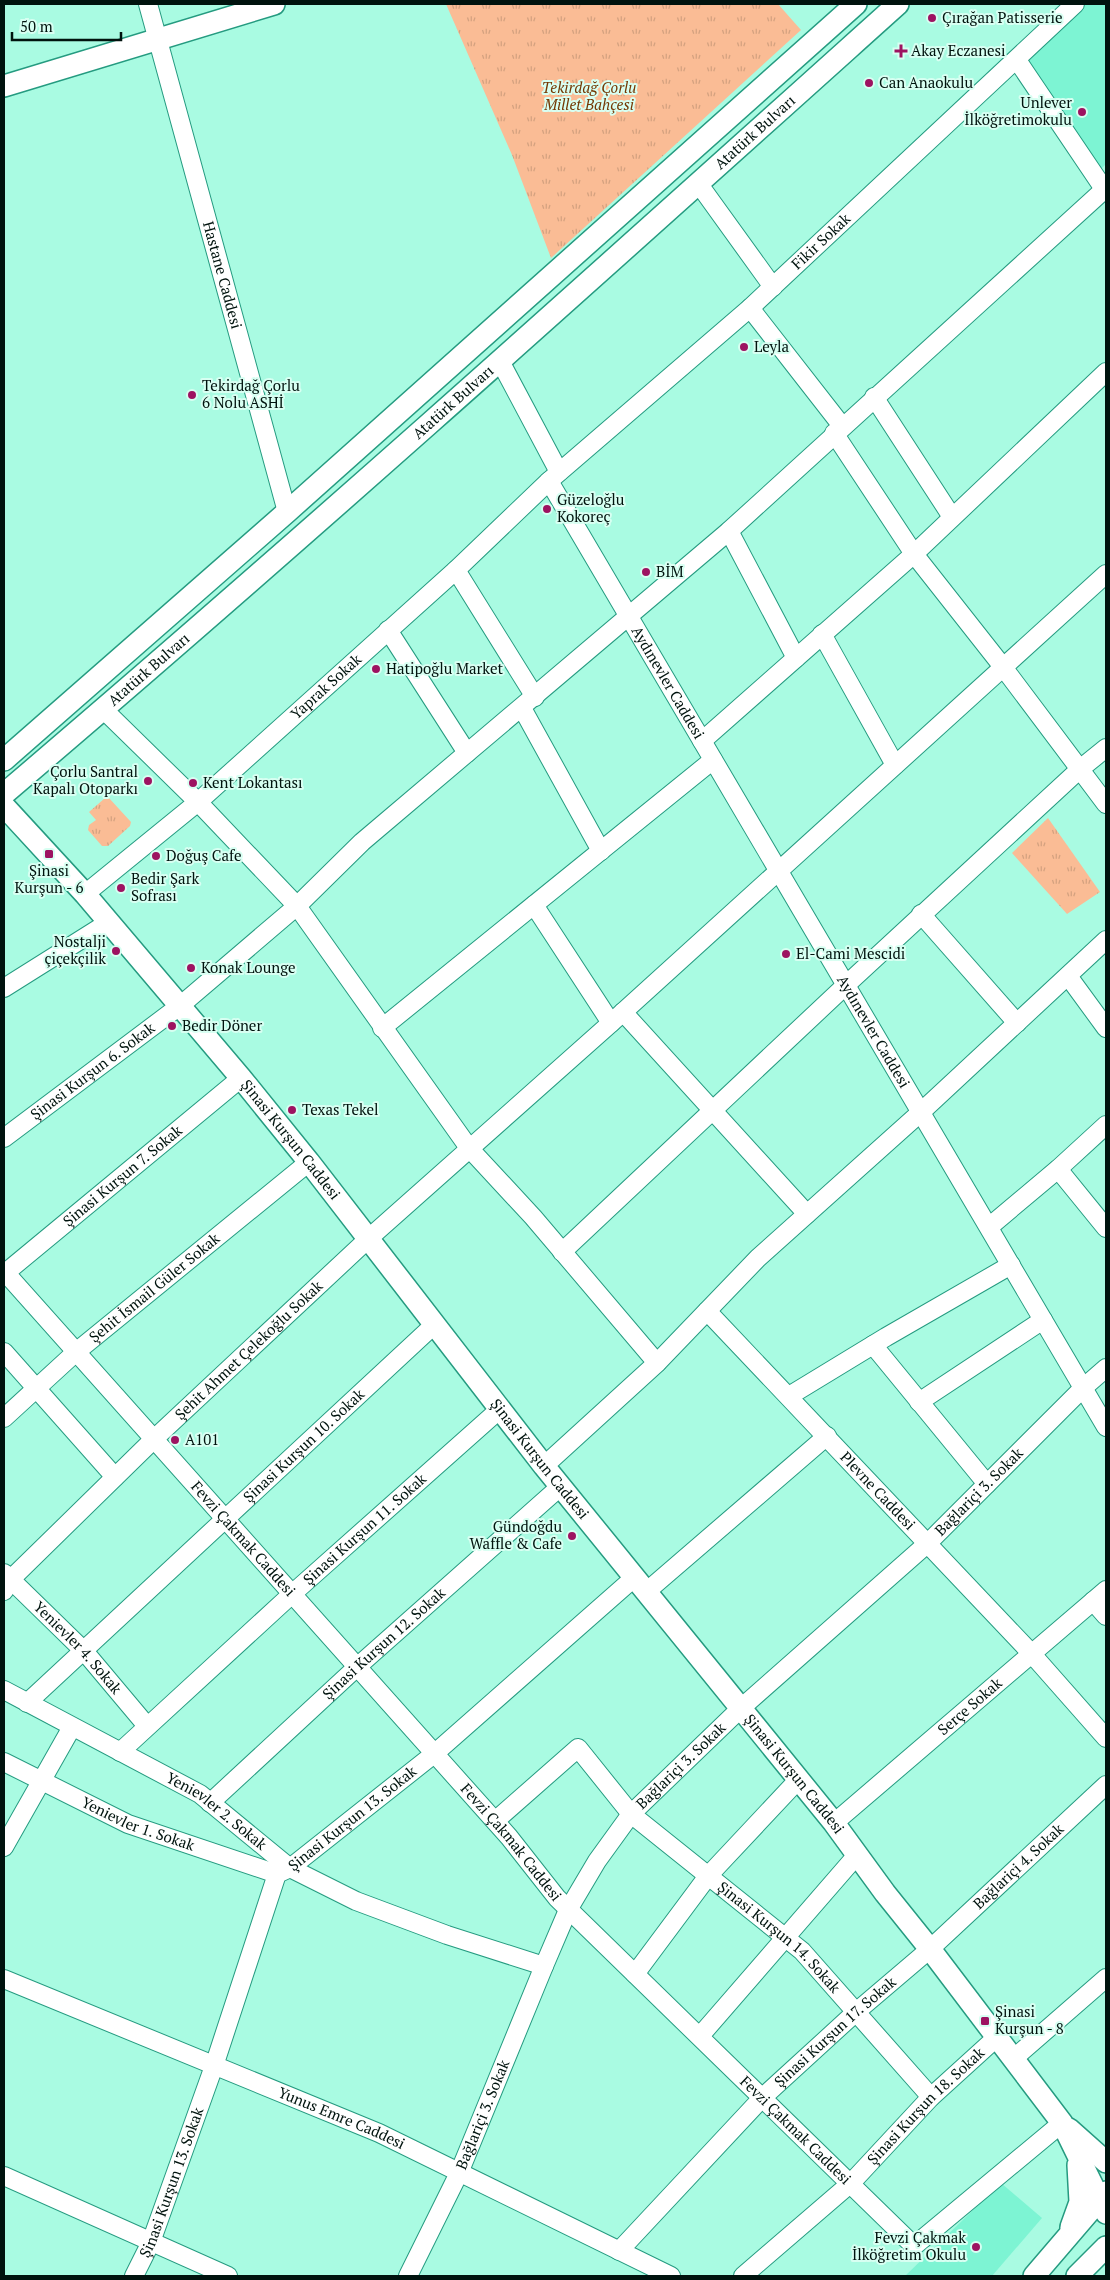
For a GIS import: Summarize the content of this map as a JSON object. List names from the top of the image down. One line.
{"streets":{"main road":["Atatürk Bulvarı","Şinasi Kurşun Caddesi"],"street":["Fikir Sokak","Hastane Caddesi","Aydınevler Caddesi","Yaprak Sokak","Şinasi Kurşun 6. Sokak","Şinasi Kurşun 7. Sokak","Şehit İsmail Güler Sokak","Şehit Ahmet Çelekoğlu Sokak","Şinasi Kurşun 10. Sokak","Plevne Caddesi","Bağlariçi 3. Sokak","Şinasi Kurşun 11. Sokak","Fevzi Çakmak Caddesi","Şinasi Kurşun 12. Sokak","Yenievler 4. Sokak","Serçe Sokak","Yenievler 2. Sokak","Şinasi Kurşun 13. Sokak","Yenievler 1. Sokak","Bağlariçi 4. Sokak","Şinasi Kurşun 14. Sokak","Şinasi Kurşun 17. Sokak","Şinasi Kurşun 18. Sokak","Yunus Emre Caddesi"]},"crossings":[["Atatürk Bulvarı","Hastane Caddesi"],["Atatürk Bulvarı","Aydınevler Caddesi"],["Fikir Sokak","Aydınevler Caddesi"],["Fikir Sokak","Yaprak Sokak"],["Aydınevler Caddesi","Yaprak Sokak"],["Aydınevler Caddesi","Şinasi Kurşun 6. Sokak"],["Aydınevler Caddesi","Şehit Ahmet Çelekoğlu Sokak"],["Aydınevler Caddesi","Bağlariçi 3. Sokak"],["Yaprak Sokak","Şinasi Kurşun Caddesi"],["Şinasi Kurşun 6. Sokak","Şinasi Kurşun Caddesi"],["Şinasi Kurşun Caddesi","Şinasi Kurşun 7. Sokak"],["Şinasi Kurşun Caddesi","Şehit İsmail Güler Sokak"],["Şinasi Kurşun Caddesi","Şehit Ahmet Çelekoğlu Sokak"],["Şinasi Kurşun Caddesi","Şinasi Kurşun 10. Sokak"],["Şinasi Kurşun Caddesi","Bağlariçi 3. Sokak"],["Şinasi Kurşun Caddesi","Şinasi Kurşun 11. Sokak"],["Şinasi Kurşun Caddesi","Fevzi Çakmak Caddesi"],["Şinasi Kurşun Caddesi","Şinasi Kurşun 12. Sokak"],["Şinasi Kurşun Caddesi","Serçe Sokak"],["Şinasi Kurşun Caddesi","Şinasi Kurşun 13. Sokak"],["Şinasi Kurşun Caddesi","Bağlariçi 4. Sokak"],["Şinasi Kurşun Caddesi","Şinasi Kurşun 17. Sokak"],["Şinasi Kurşun Caddesi","Şinasi Kurşun 18. Sokak"],["Şinasi Kurşun 7. Sokak","Fevzi Çakmak Caddesi"],["Şehit İsmail Güler Sokak","Fevzi Çakmak Caddesi"],["Şehit Ahmet Çelekoğlu Sokak","Fevzi Çakmak Caddesi"],["Şehit Ahmet Çelekoğlu Sokak","Yenievler 4. Sokak"],["Şinasi Kurşun 10. Sokak","Fevzi Çakmak Caddesi"],["Şinasi Kurşun 10. Sokak","Yenievler 4. Sokak"],["Şinasi Kurşun 10. Sokak","Yenievler 2. Sokak"],["Plevne Caddesi","Bağlariçi 3. Sokak"],["Plevne Caddesi","Serçe Sokak"],["Plevne Caddesi","Şinasi Kurşun 13. Sokak"],["Bağlariçi 3. Sokak","Fevzi Çakmak Caddesi"],["Bağlariçi 3. Sokak","Yenievler 2. Sokak"],["Bağlariçi 3. Sokak","Şinasi Kurşun 14. Sokak"],["Bağlariçi 3. Sokak","Yunus Emre Caddesi"],["Şinasi Kurşun 11. Sokak","Fevzi Çakmak Caddesi"],["Şinasi Kurşun 11. Sokak","Yenievler 4. Sokak"],["Şinasi Kurşun 11. Sokak","Yenievler 2. Sokak"],["Fevzi Çakmak Caddesi","Şinasi Kurşun 12. Sokak"],["Fevzi Çakmak Caddesi","Şinasi Kurşun 13. Sokak"],["Fevzi Çakmak Caddesi","Şinasi Kurşun 14. Sokak"],["Fevzi Çakmak Caddesi","Şinasi Kurşun 17. Sokak"],["Fevzi Çakmak Caddesi","Şinasi Kurşun 18. Sokak"],["Şinasi Kurşun 12. Sokak","Yenievler 2. Sokak"],["Yenievler 2. Sokak","Şinasi Kurşun 13. Sokak"],["Yenievler 2. Sokak","Yenievler 1. Sokak"],["Şinasi Kurşun 13. Sokak","Yenievler 1. Sokak"],["Şinasi Kurşun 13. Sokak","Yunus Emre Caddesi"],["Bağlariçi 4. Sokak","Şinasi Kurşun 17. Sokak"],["Şinasi Kurşun 14. Sokak","Şinasi Kurşun 17. Sokak"],["Şinasi Kurşun 14. Sokak","Şinasi Kurşun 18. Sokak"],["Şinasi Kurşun 17. Sokak","Yunus Emre Caddesi"]],"parks":["Tekirdağ Çorlu Millet Bahçesi"],"places":{"other":["Çırağan Patisserie","Can Anaokulu","Unlever İlköğretimokulu","Leyla","Tekirdağ Çorlu 6 Nolu ASHİ","Güzeloğlu Kokoreç","BİM","Hatipoğlu Market","Çorlu Santral Kapalı Otoparkı","Kent Lokantası","Doğuş Cafe","Bedir Şark Sofrası","Nostalji çiçekçilik","El-Cami Mescidi","Konak Lounge","Bedir Döner","Texas Tekel","A101","Gündoğdu Waffle & Cafe","Fevzi Çakmak İlköğretim Okulu"],"health":["Akay Eczanesi"],"transit":["Şinasi Kurşun - 6","Şinasi Kurşun - 8"]},"scale_bar":"50 m"}
